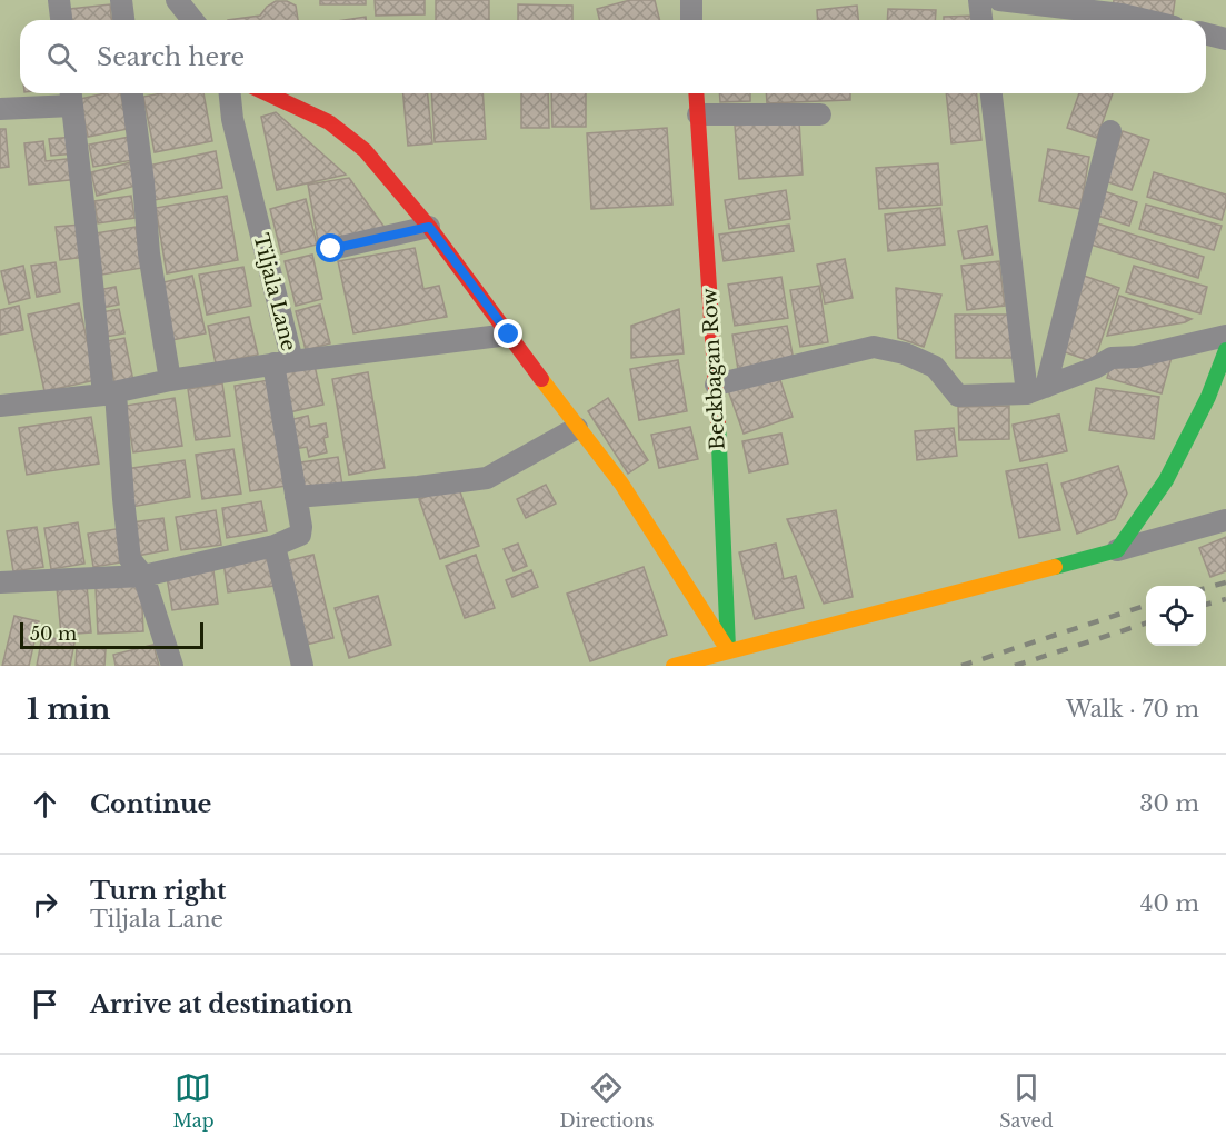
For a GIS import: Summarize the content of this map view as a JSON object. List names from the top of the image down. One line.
{"streets":{"street":["Tiljala Lane","Beckbagan Row"]},"scale_bar":"50 m","page":{"search":"Search here","scale":"50 m","heading":["1 min","Walk · 70 m"],"list":[["Continue","30 m"],["Turn right","Tiljala Lane","40 m"],"Arrive at destination"],"nav":["Map","Directions","Saved"]}}
